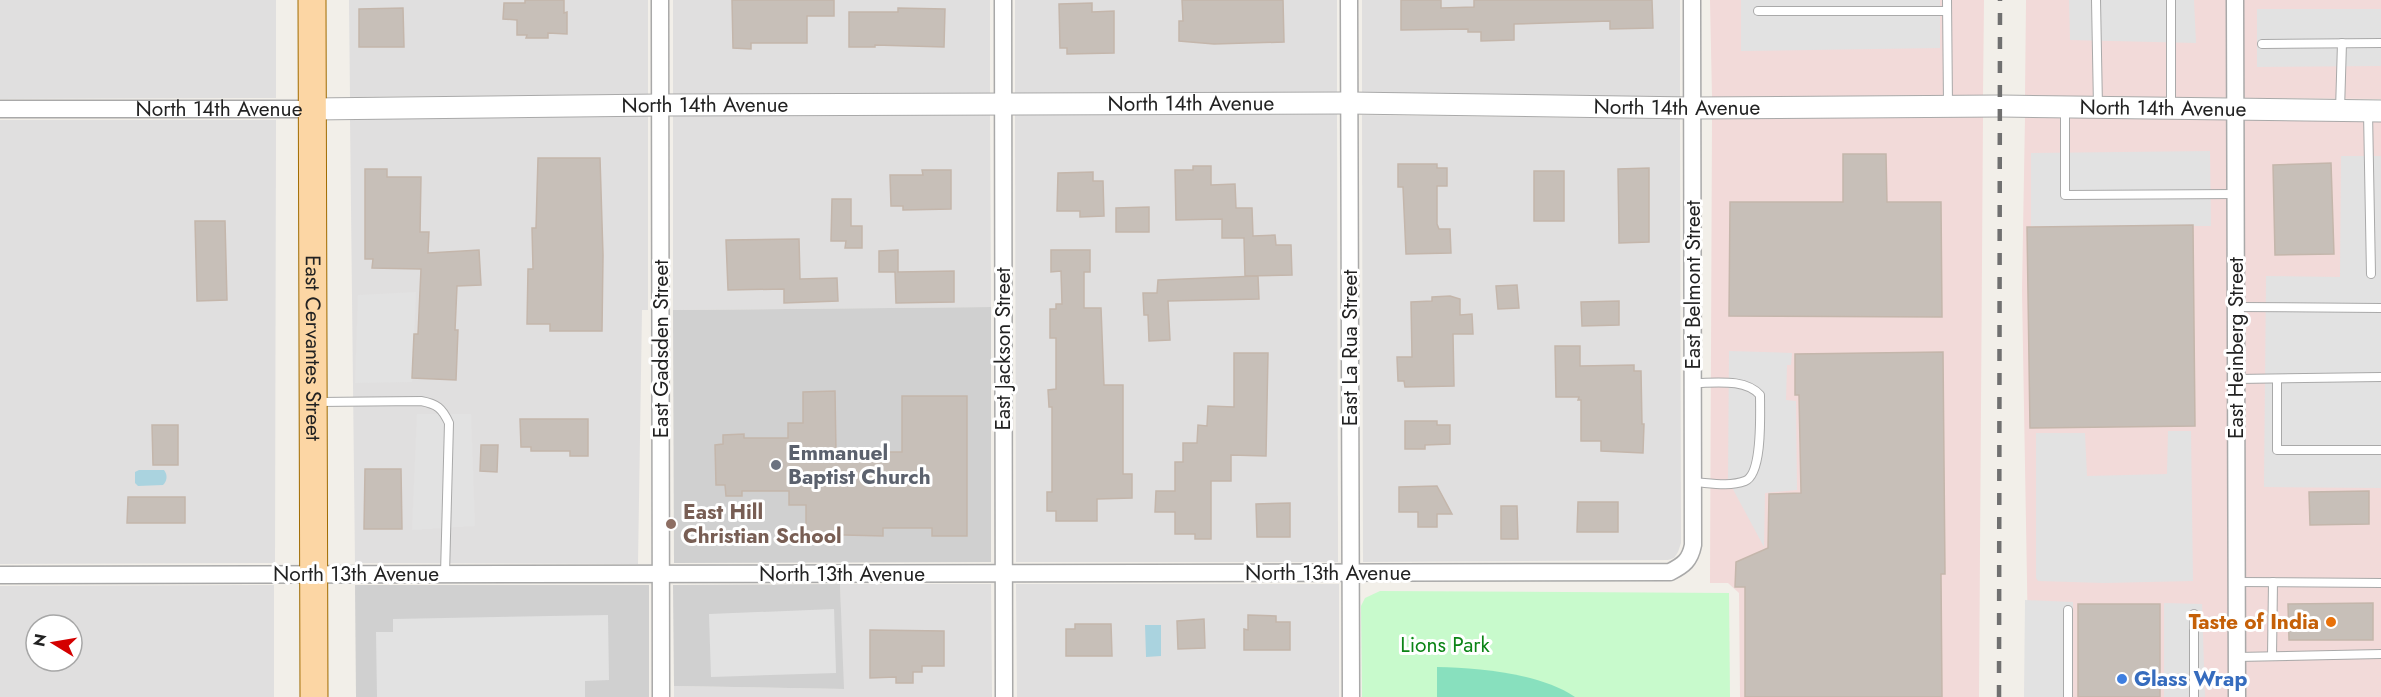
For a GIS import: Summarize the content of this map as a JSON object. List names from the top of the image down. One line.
{"streets":{"main road":["East Cervantes Street"],"street":["North 14th Avenue","East Belmont Street","East La Rua Street","East Heinberg Street","East Gadsden Street","East Jackson Street","North 13th Avenue"]},"crossings":[["North 14th Avenue","East Belmont Street"],["North 14th Avenue","East La Rua Street"],["North 14th Avenue","East Heinberg Street"],["North 14th Avenue","East Cervantes Street"],["North 14th Avenue","East Gadsden Street"],["North 14th Avenue","East Jackson Street"],["East Belmont Street","North 13th Avenue"],["East La Rua Street","North 13th Avenue"],["East Cervantes Street","North 13th Avenue"],["East Gadsden Street","North 13th Avenue"],["East Jackson Street","North 13th Avenue"]],"parks":["Lions Park"],"places":["Emmanuel Baptist Church","East Hill Christian School","Taste of India","Glass Wrap"],"north":"left"}
